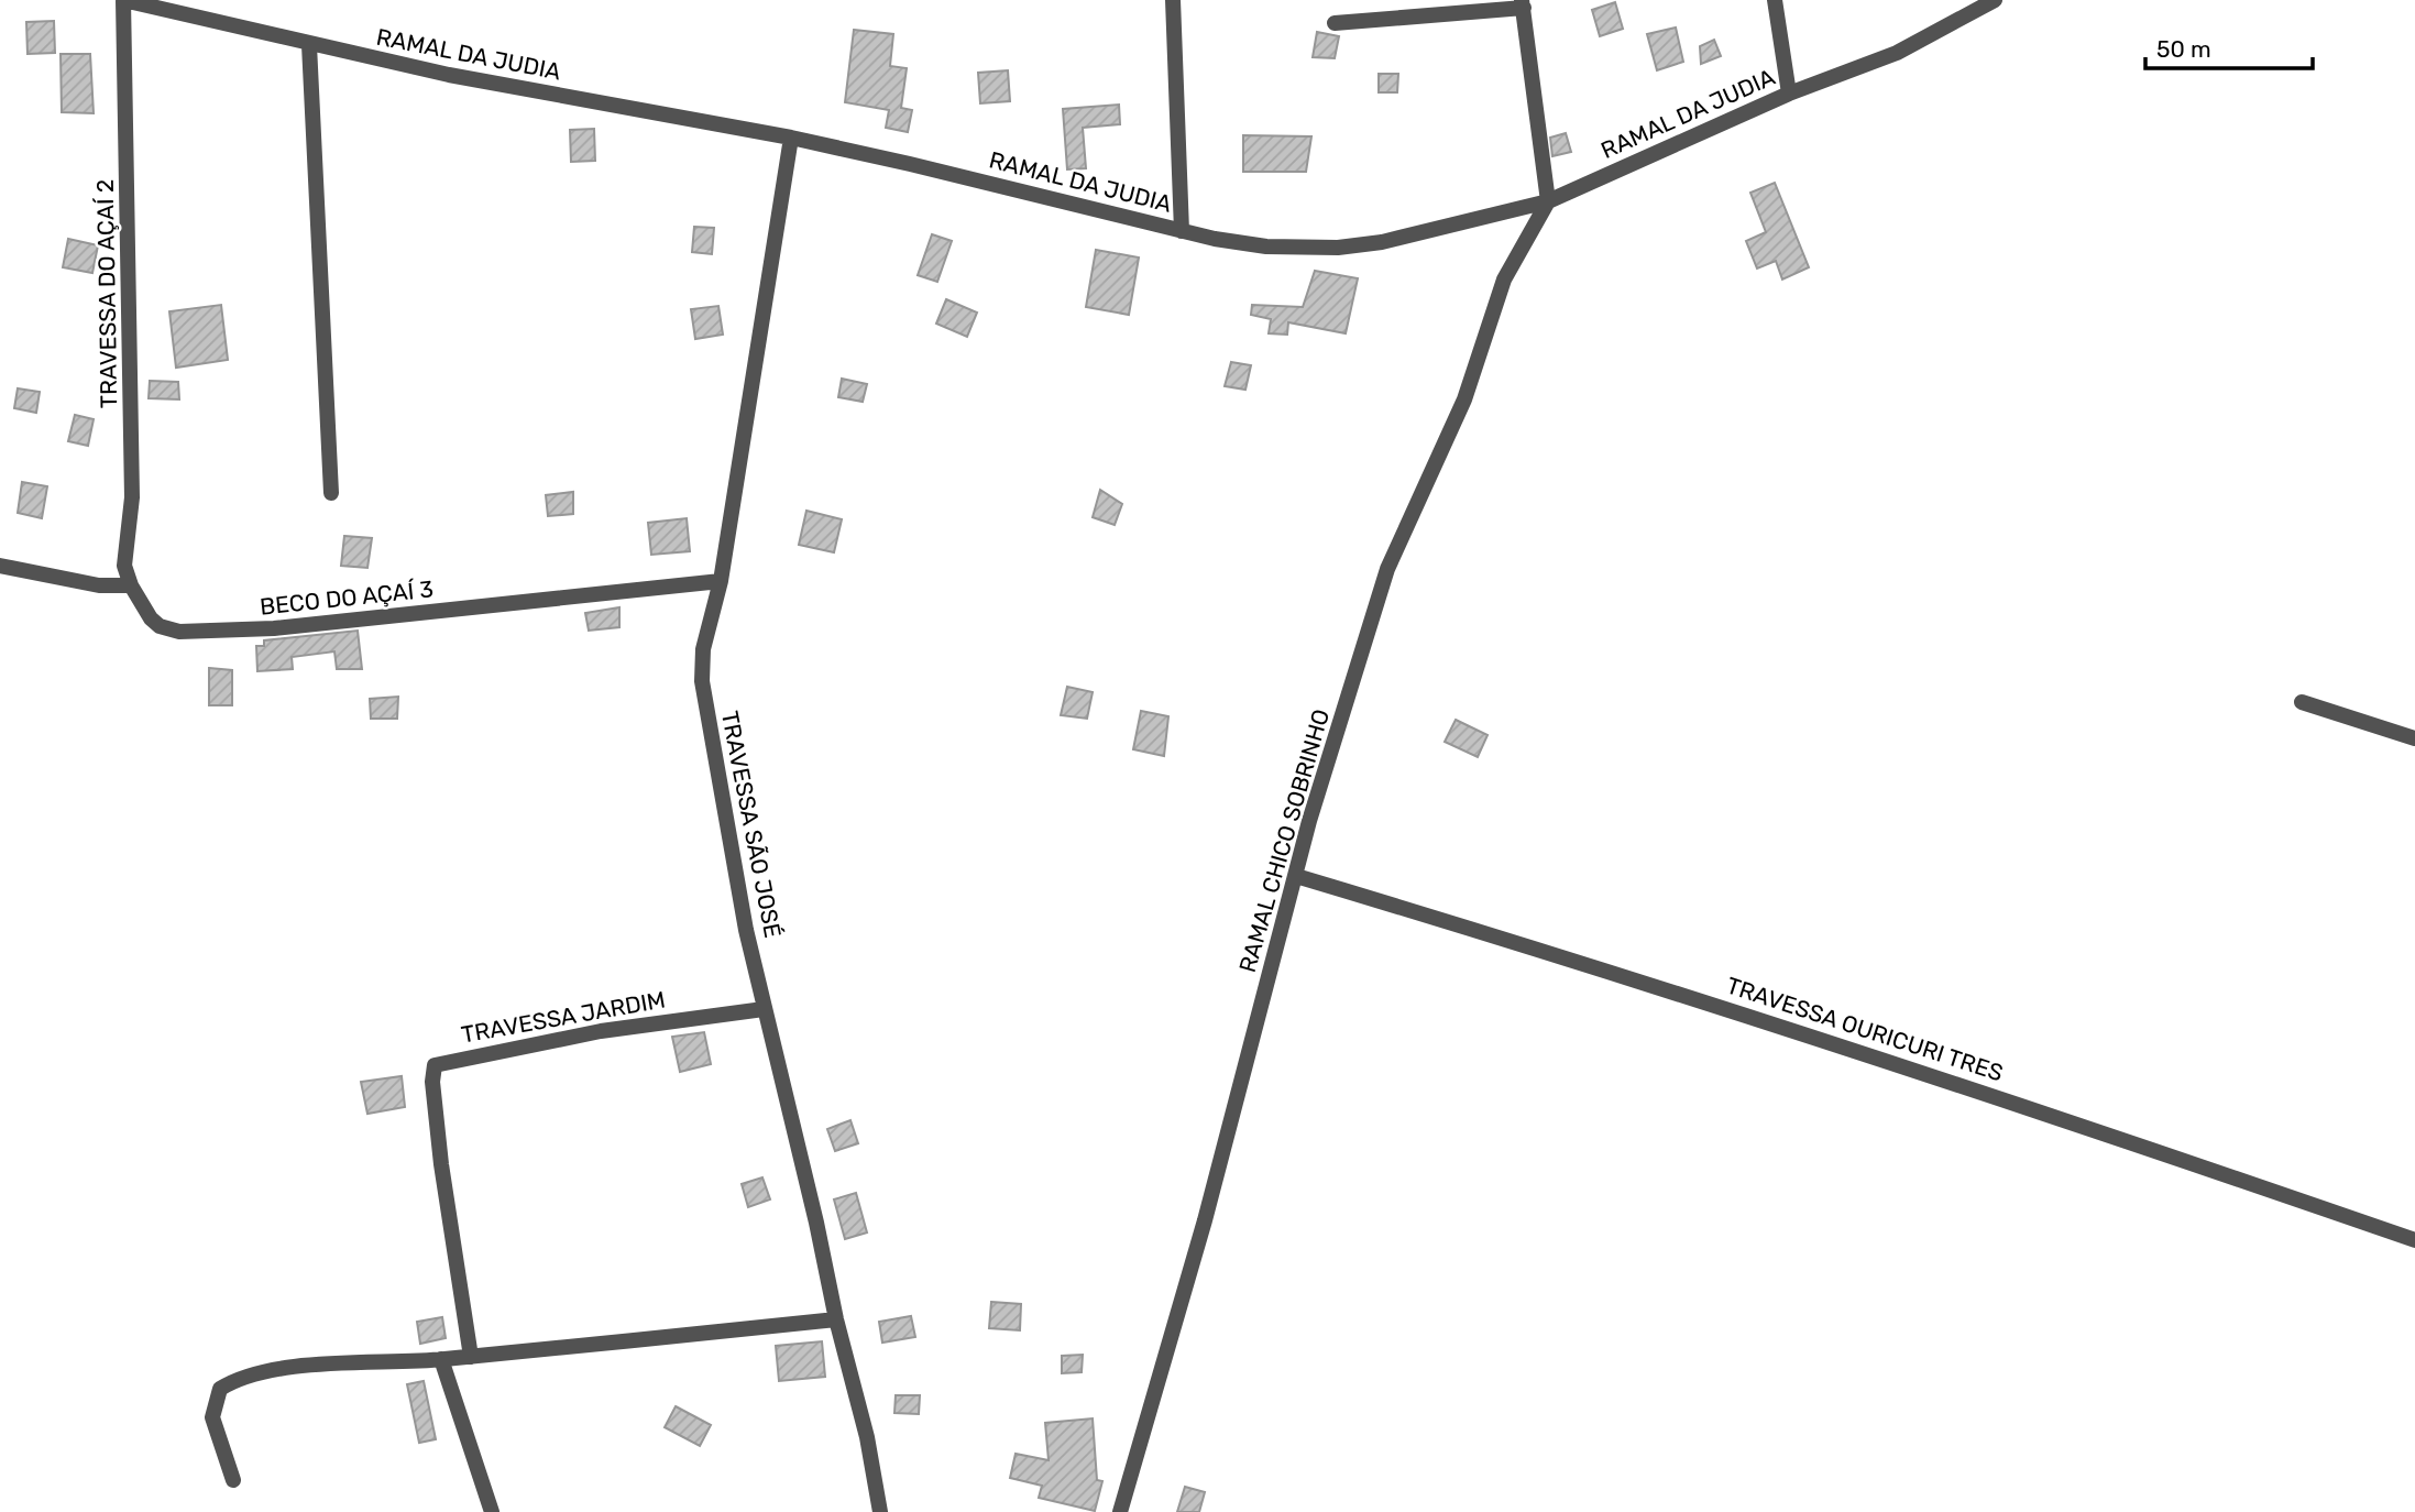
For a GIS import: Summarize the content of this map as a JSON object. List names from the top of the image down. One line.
{"streets":{"street":["RAMAL DA JUDIA","TRAVESSA DO AÇAÍ 2","BECO DO AÇAÍ 3","TRAVESSA SÃO JOSÉ","RAMAL CHICO SOBRINHO","TRAVESSA JARDIM","TRAVESSA OURICURI TRES"]},"crossings":[["RAMAL DA JUDIA","TRAVESSA DO AÇAÍ 2"],["RAMAL DA JUDIA","TRAVESSA SÃO JOSÉ"],["RAMAL DA JUDIA","RAMAL CHICO SOBRINHO"],["TRAVESSA DO AÇAÍ 2","BECO DO AÇAÍ 3"],["BECO DO AÇAÍ 3","TRAVESSA SÃO JOSÉ"],["TRAVESSA SÃO JOSÉ","TRAVESSA JARDIM"],["RAMAL CHICO SOBRINHO","TRAVESSA OURICURI TRES"]],"scale_bar":"50 m"}
